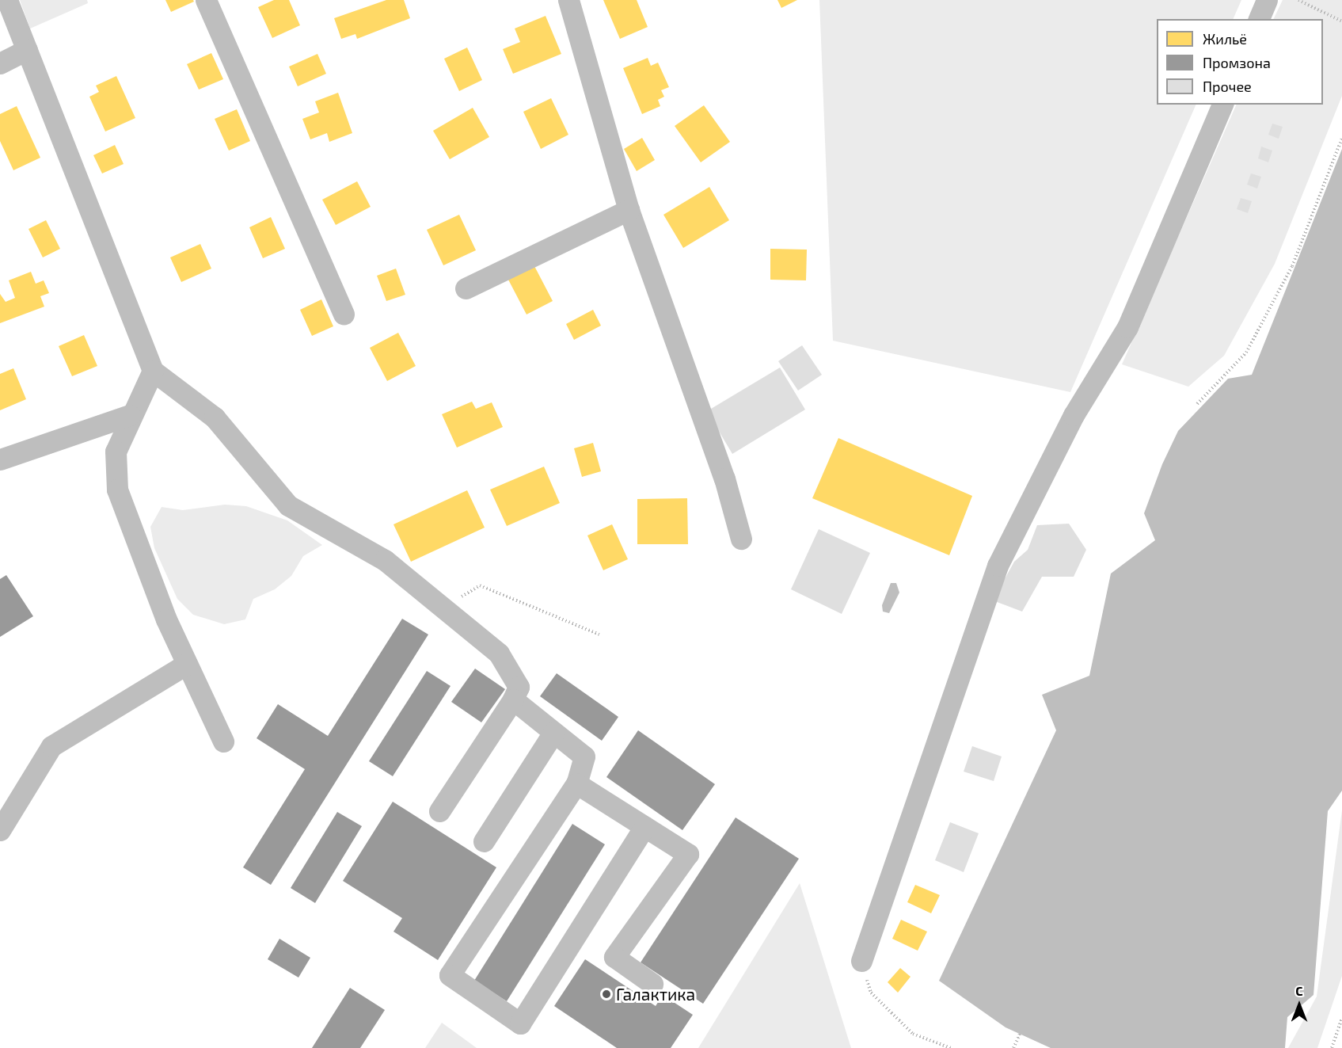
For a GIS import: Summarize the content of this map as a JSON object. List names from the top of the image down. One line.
{"places":["Галактика"],"legend":["Жильё","Промзона","Прочее"],"north":"top"}
